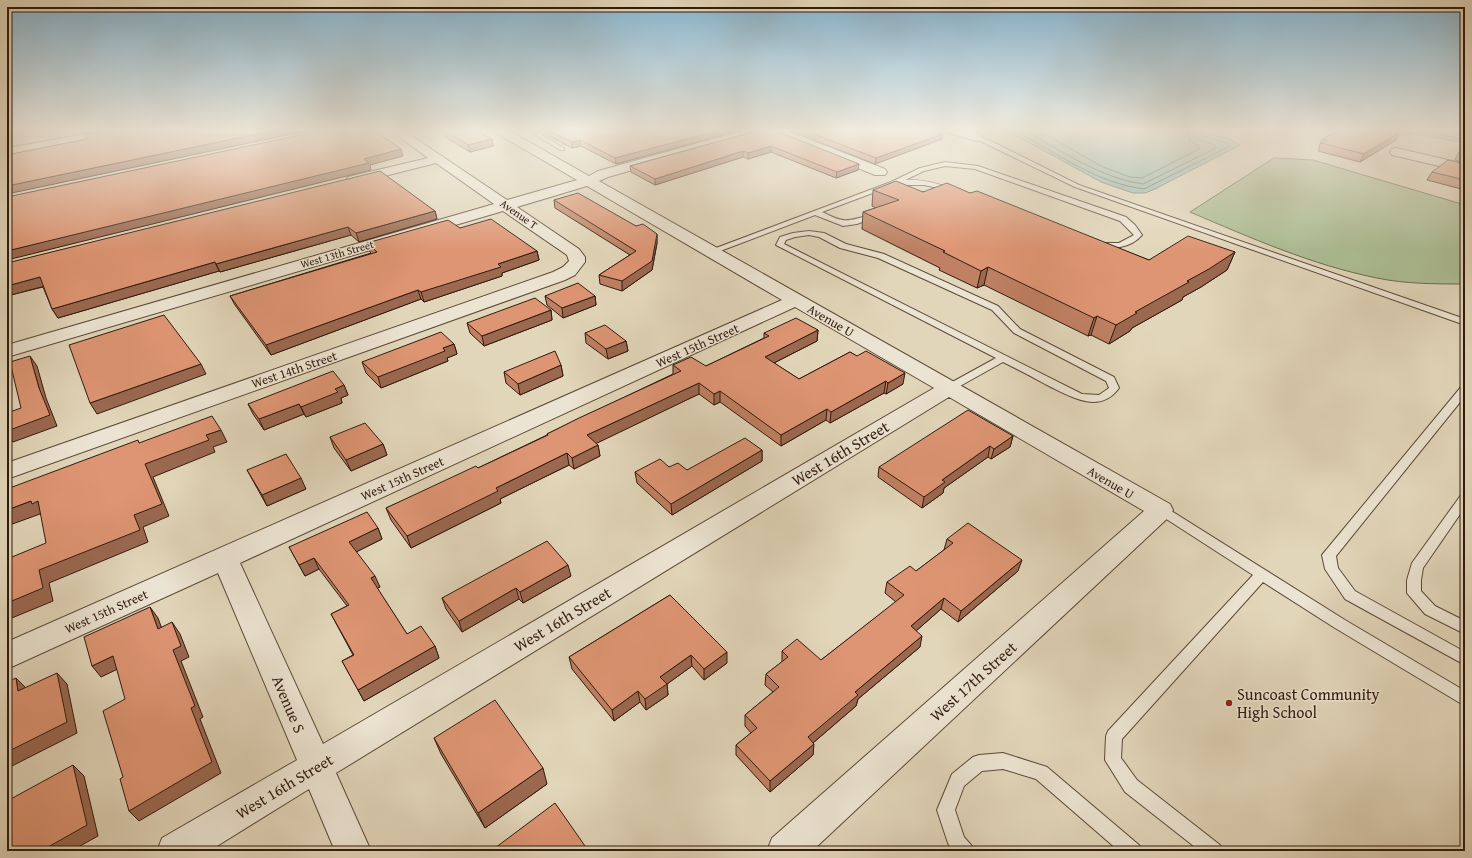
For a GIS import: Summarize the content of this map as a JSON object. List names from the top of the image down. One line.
{"streets":{"street":["Avenue T","West 13th Street","Avenue U","West 15th Street","West 14th Street","West 16th Street","West 17th Street","Avenue S"]},"crossings":[["Avenue T","West 13th Street"],["Avenue T","West 14th Street"],["West 13th Street","Avenue U"],["Avenue U","West 15th Street"],["Avenue U","West 16th Street"],["Avenue U","West 17th Street"],["West 15th Street","Avenue S"],["West 16th Street","Avenue S"]],"places":["Suncoast Community High School"]}
